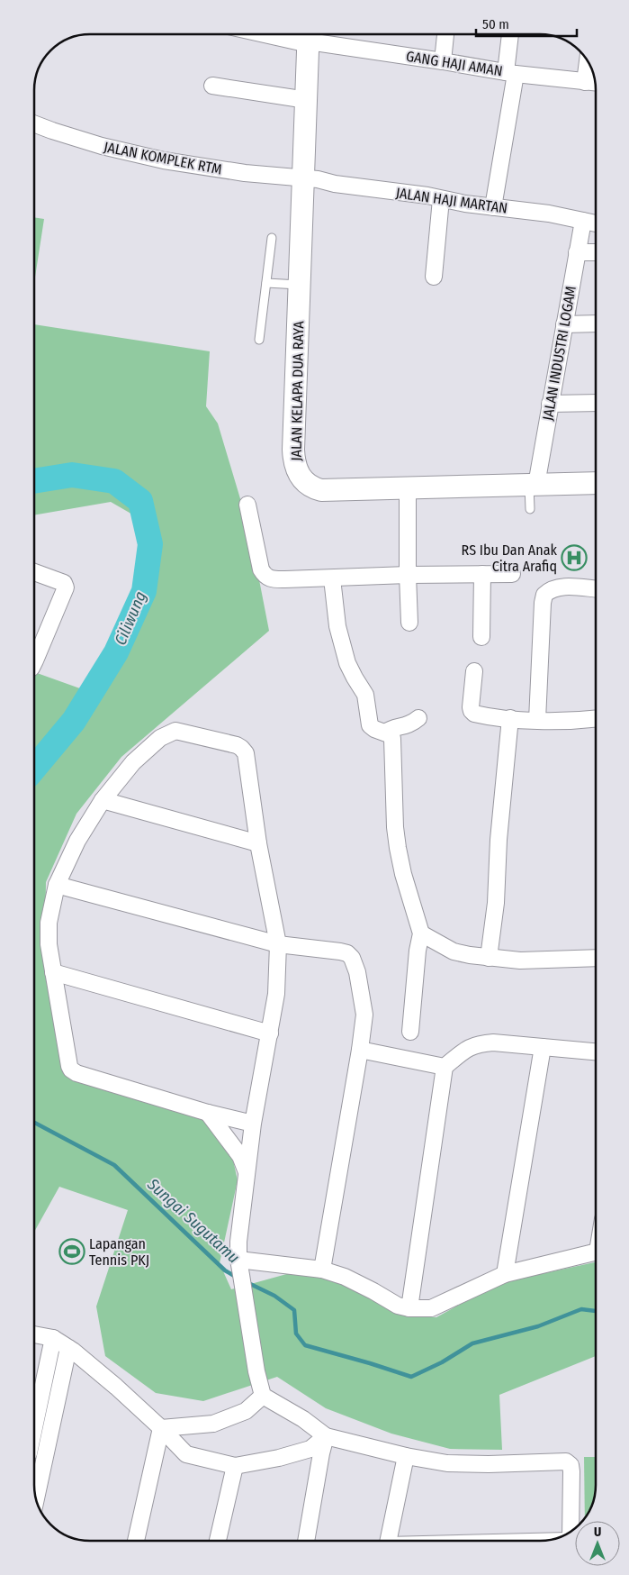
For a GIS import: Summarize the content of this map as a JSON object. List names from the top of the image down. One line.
{"streets":{"main road":["JALAN KELAPA DUA RAYA"],"street":["GANG HAJI AMAN","JALAN KOMPLEK RTM","JALAN HAJI MARTAN","JALAN INDUSTRI LOGAM"]},"crossings":[["GANG HAJI AMAN","JALAN KELAPA DUA RAYA"],["JALAN KOMPLEK RTM","JALAN HAJI MARTAN"],["JALAN KOMPLEK RTM","JALAN KELAPA DUA RAYA"],["JALAN HAJI MARTAN","JALAN INDUSTRI LOGAM"],["JALAN HAJI MARTAN","JALAN KELAPA DUA RAYA"],["JALAN INDUSTRI LOGAM","JALAN KELAPA DUA RAYA"]],"water":["Ciliwung","Sungai Sugutamu"],"places":{"hospital":["RS Ibu Dan Anak Citra Arafiq"],"sports":["Lapangan Tennis PKJ"]},"scale_bar":"50 m","north":"top"}
